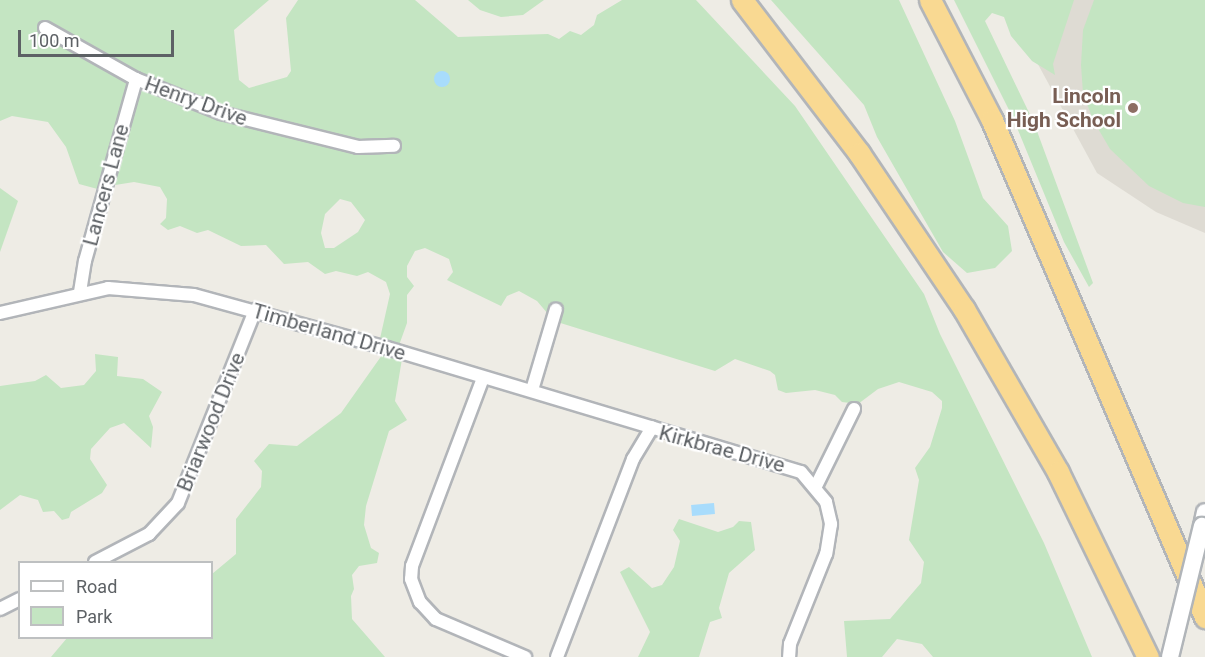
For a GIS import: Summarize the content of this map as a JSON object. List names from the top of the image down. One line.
{"streets":{"street":["Henry Drive","Lancers Lane","Timberland Drive","Briarwood Drive","Kirkbrae Drive"]},"crossings":[["Henry Drive","Lancers Lane"],["Lancers Lane","Timberland Drive"],["Timberland Drive","Briarwood Drive"],["Timberland Drive","Kirkbrae Drive"]],"places":["Lincoln High School"],"legend":["Road","Park"],"scale_bar":"100 m"}
